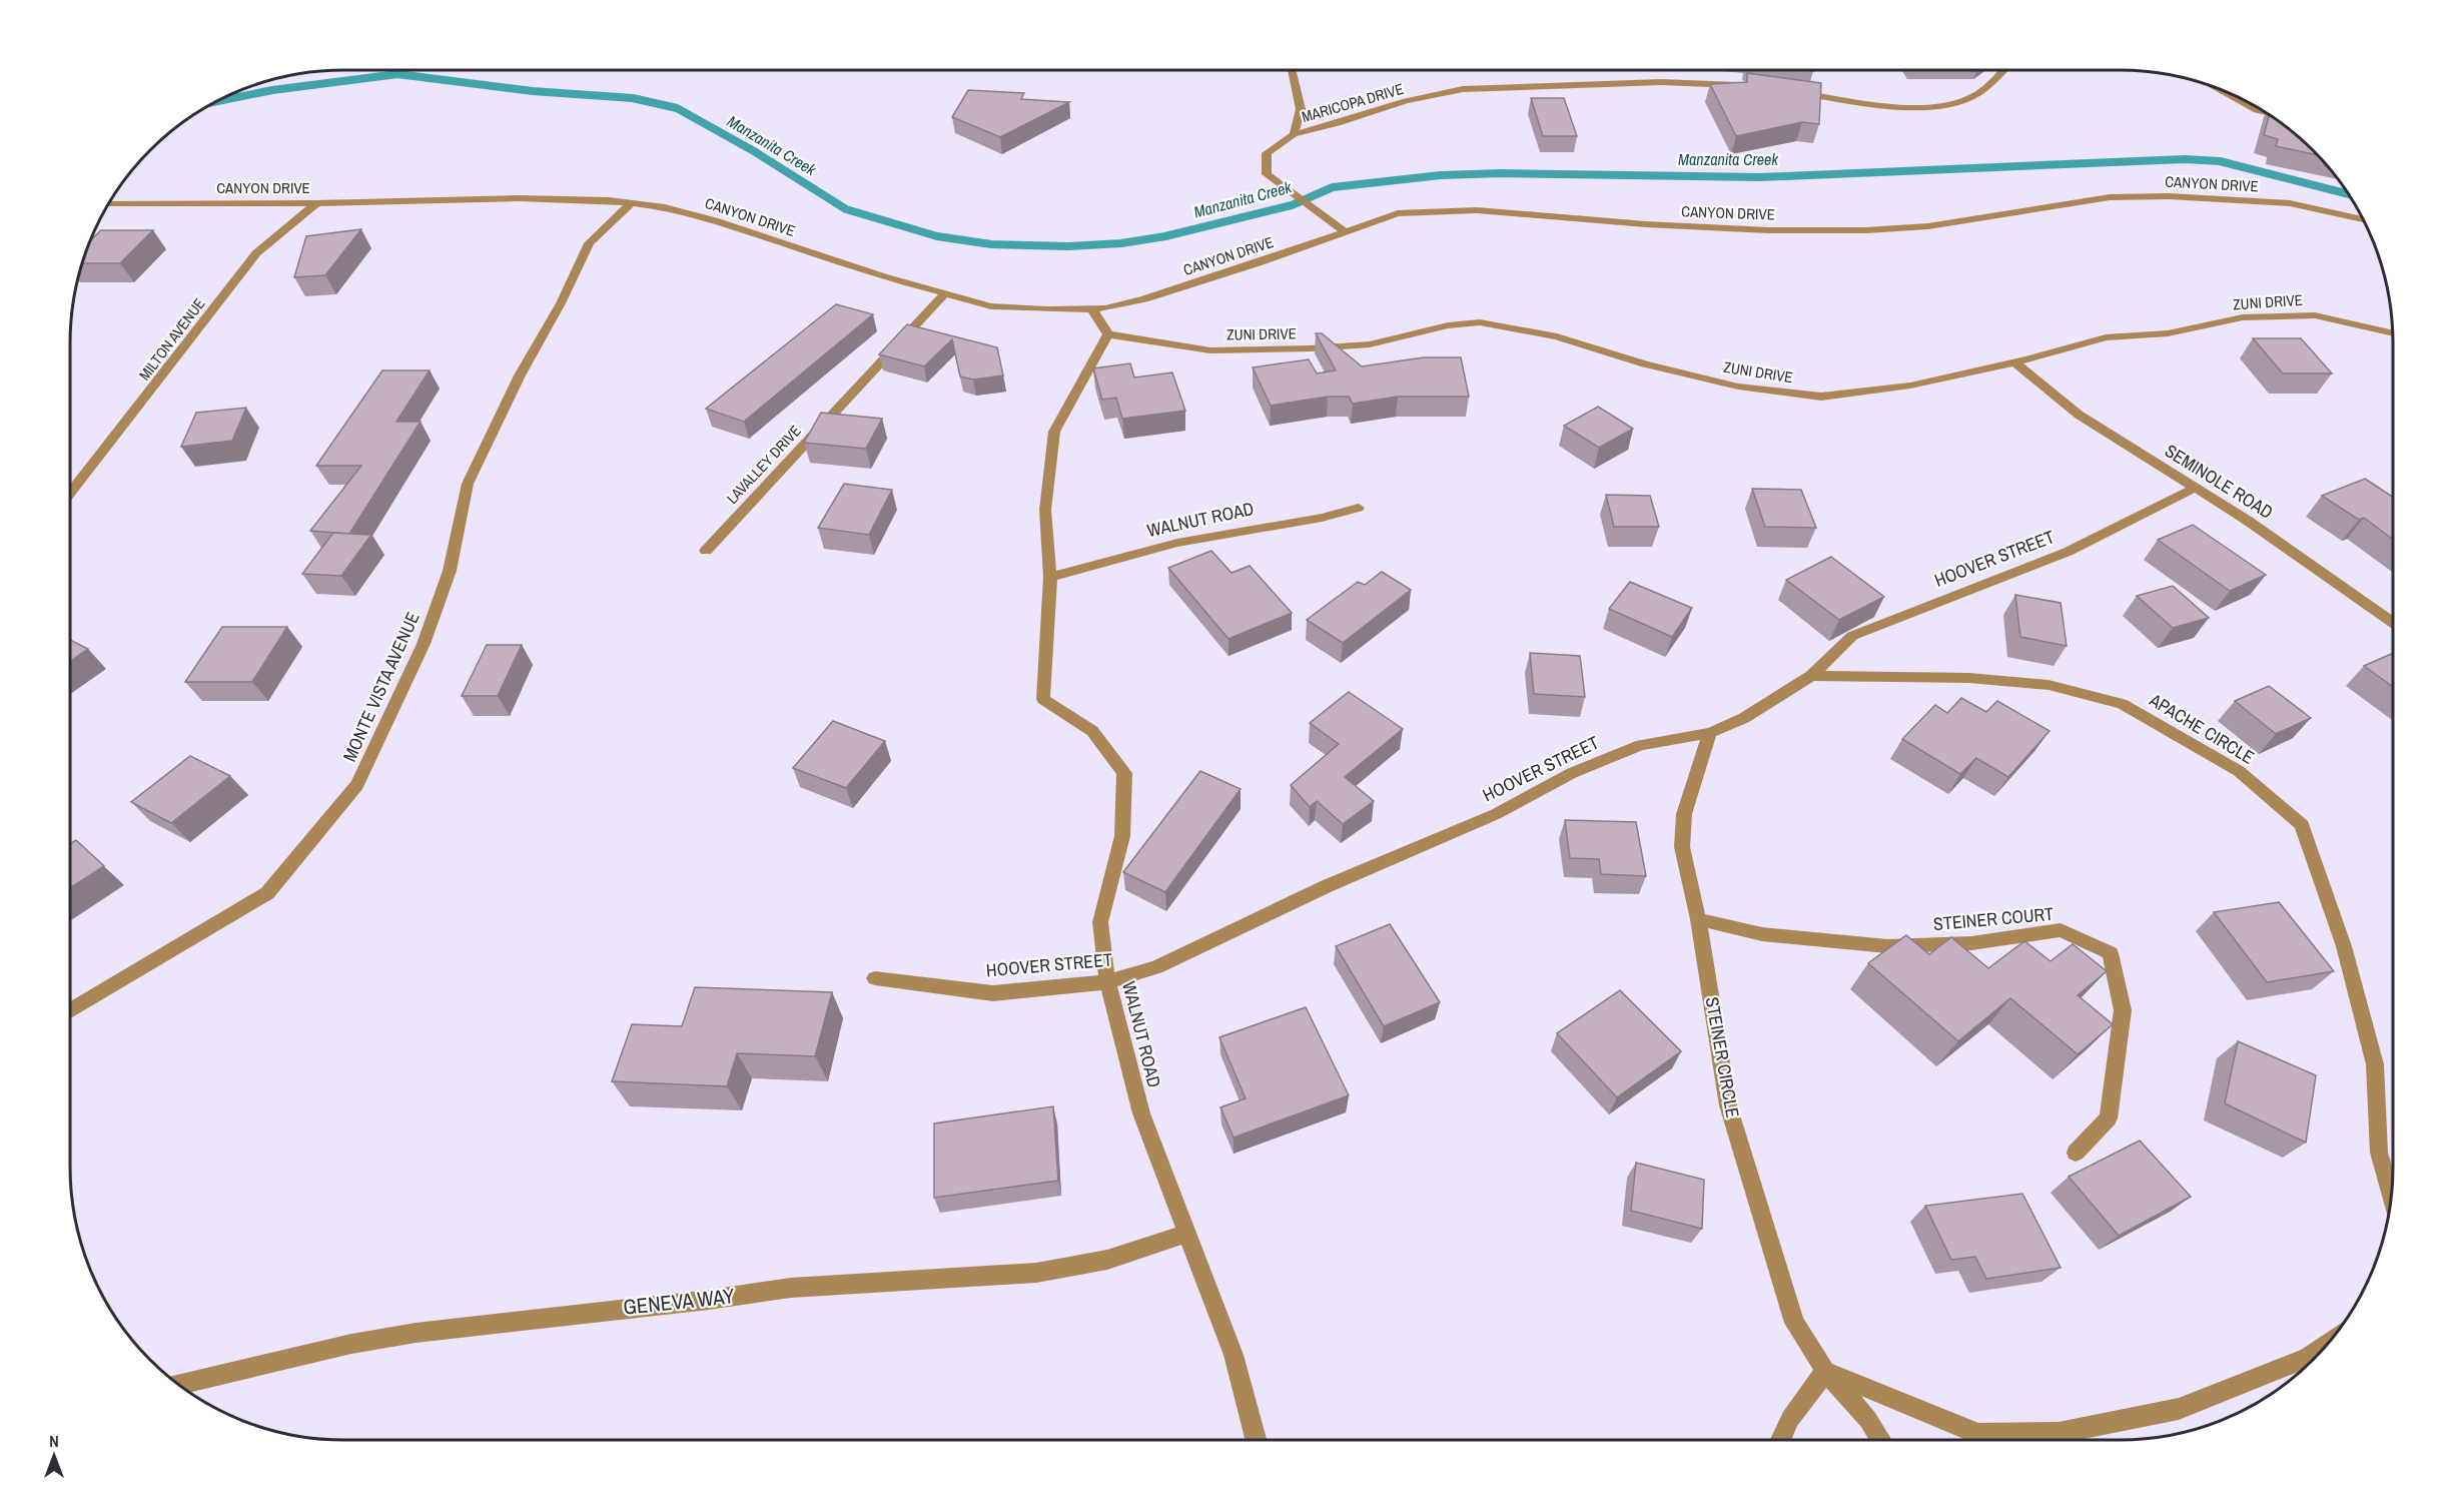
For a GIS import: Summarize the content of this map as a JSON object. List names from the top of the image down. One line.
{"streets":{"street":["MARICOPA DRIVE","CANYON DRIVE","ZUNI DRIVE","MILTON AVENUE","LAVALLEY DRIVE","SEMINOLE ROAD","WALNUT ROAD","HOOVER STREET","MONTE VISTA AVENUE","APACHE CIRCLE","STEINER COURT","STEINER CIRCLE","GENEVA WAY"]},"crossings":[["CANYON DRIVE","MILTON AVENUE"],["CANYON DRIVE","LAVALLEY DRIVE"],["CANYON DRIVE","MONTE VISTA AVENUE"],["ZUNI DRIVE","SEMINOLE ROAD"],["ZUNI DRIVE","WALNUT ROAD"],["SEMINOLE ROAD","HOOVER STREET"],["WALNUT ROAD","HOOVER STREET"],["WALNUT ROAD","GENEVA WAY"],["HOOVER STREET","APACHE CIRCLE"],["HOOVER STREET","STEINER CIRCLE"],["STEINER COURT","STEINER CIRCLE"]],"water":["Manzanita Creek"],"north":"top"}
